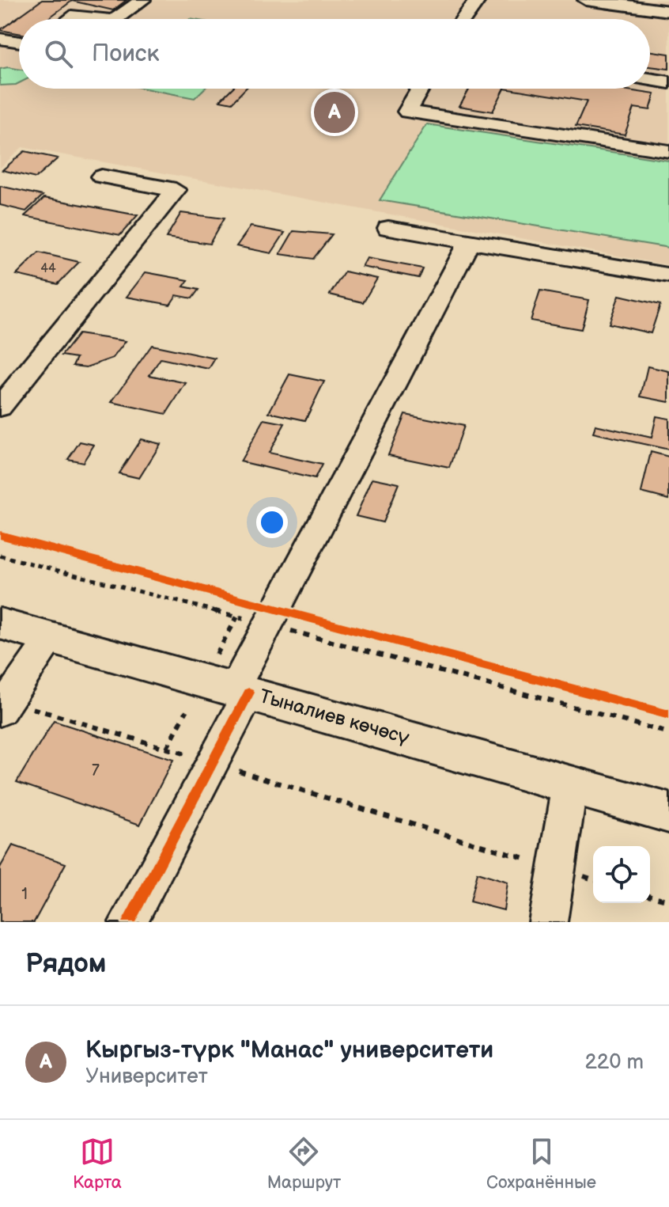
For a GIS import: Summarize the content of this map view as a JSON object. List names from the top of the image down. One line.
{"streets":{"main road":["Тыналиев көчөсү"]},"house_numbers":["44","7","1"],"page":{"search":"Поиск","pins":"A","heading":"Рядом","list":[{"mark":"A","name":"Кыргыз-түрк \"Манас\" университети","note":"Университет","value":"220 m"}],"nav":["Карта","Маршрут","Сохранённые"]}}
